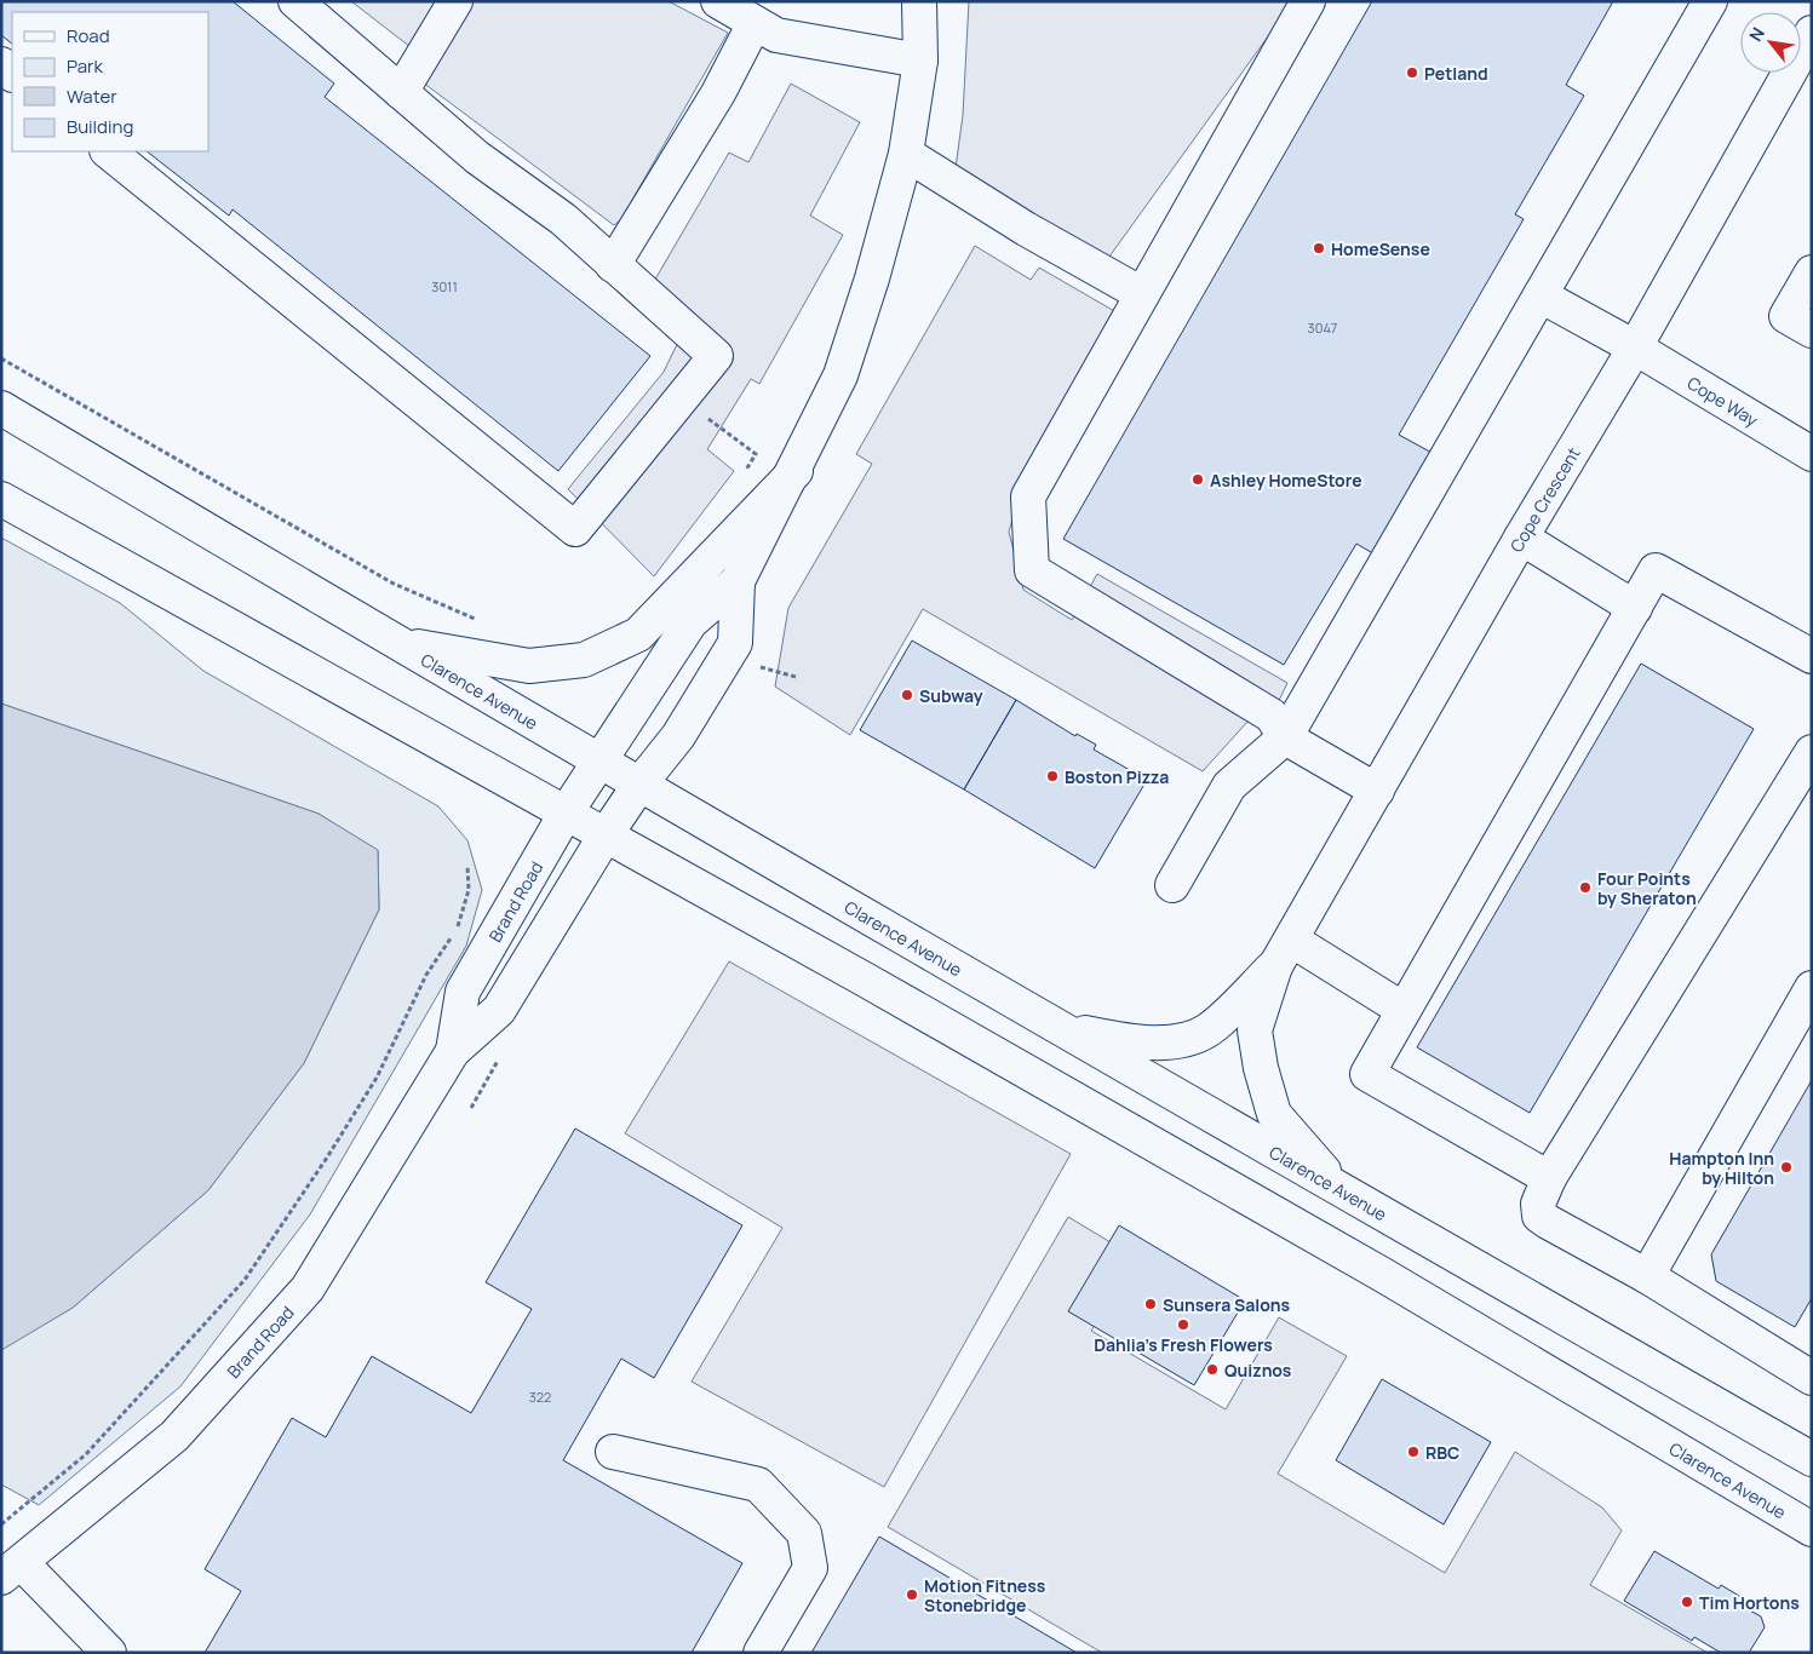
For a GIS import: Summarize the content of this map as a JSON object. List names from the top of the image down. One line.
{"streets":{"main road":["Cope Way","Cope Crescent","Clarence Avenue","Brand Road"]},"crossings":[["Cope Way","Cope Crescent"],["Clarence Avenue","Brand Road"]],"places":["Petland","HomeSense","Ashley HomeStore","Subway","Boston Pizza","Four Points by Sheraton","Hampton Inn by Hilton","Sunsera Salons","Dahlia's Fresh Flowers","Quiznos","RBC","Motion Fitness Stonebridge","Tim Hortons"],"house_numbers":["3011","3047","322"],"legend":["Road","Park","Water","Building"],"north":"top left"}
